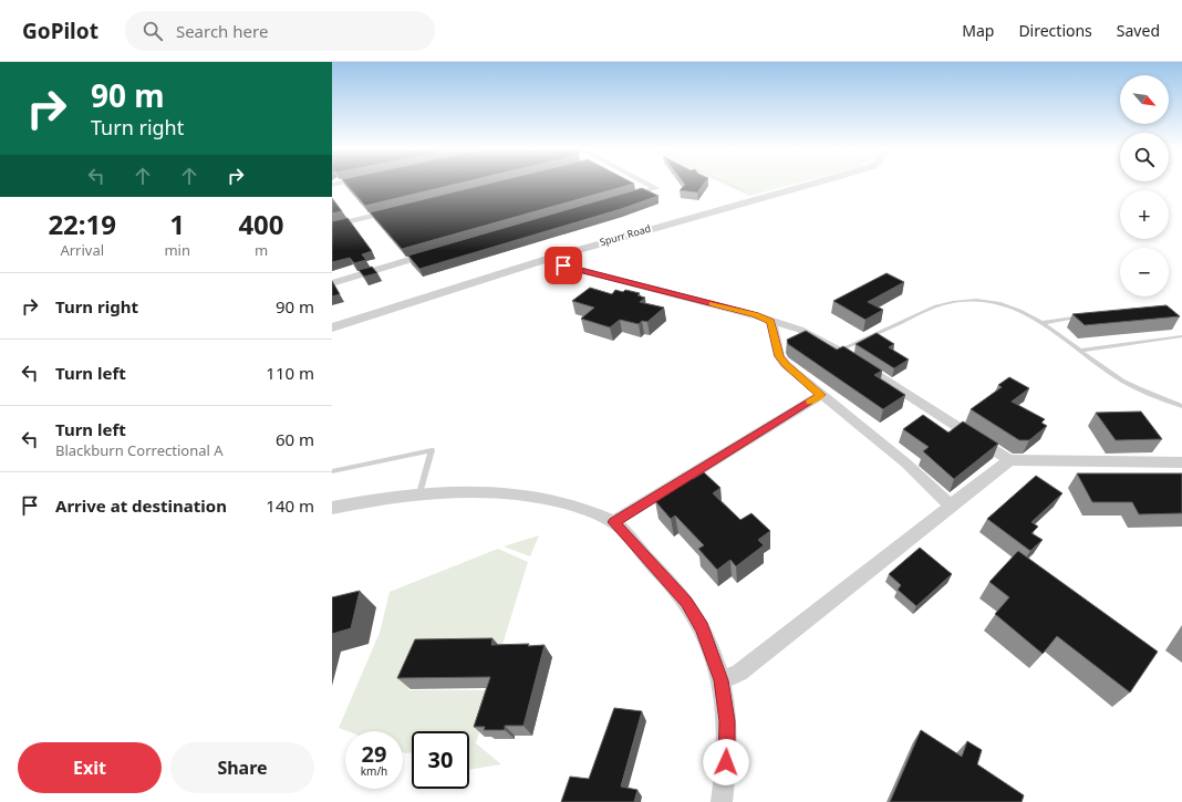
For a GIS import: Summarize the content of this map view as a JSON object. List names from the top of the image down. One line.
{"streets":{"street":["Spurr Road"]},"north":"bottom right","page":{"header":"GoPilot","search":"Search here","nav":["Map","Directions","Saved"],"turn":["90 m","Turn right"],"map_buttons":["+","−"],"eta":["22:19","Arrival","1","min","400","m"],"list":[{"name":"Turn right","value":"90 m"},{"name":"Turn left","value":"110 m"},{"name":"Turn left","note":"Blackburn Correctional A","value":"60 m"},{"name":"Arrive at destination","value":"140 m"}],"speed":"29 km/h","limit":"30","buttons":["Exit","Share"]}}
